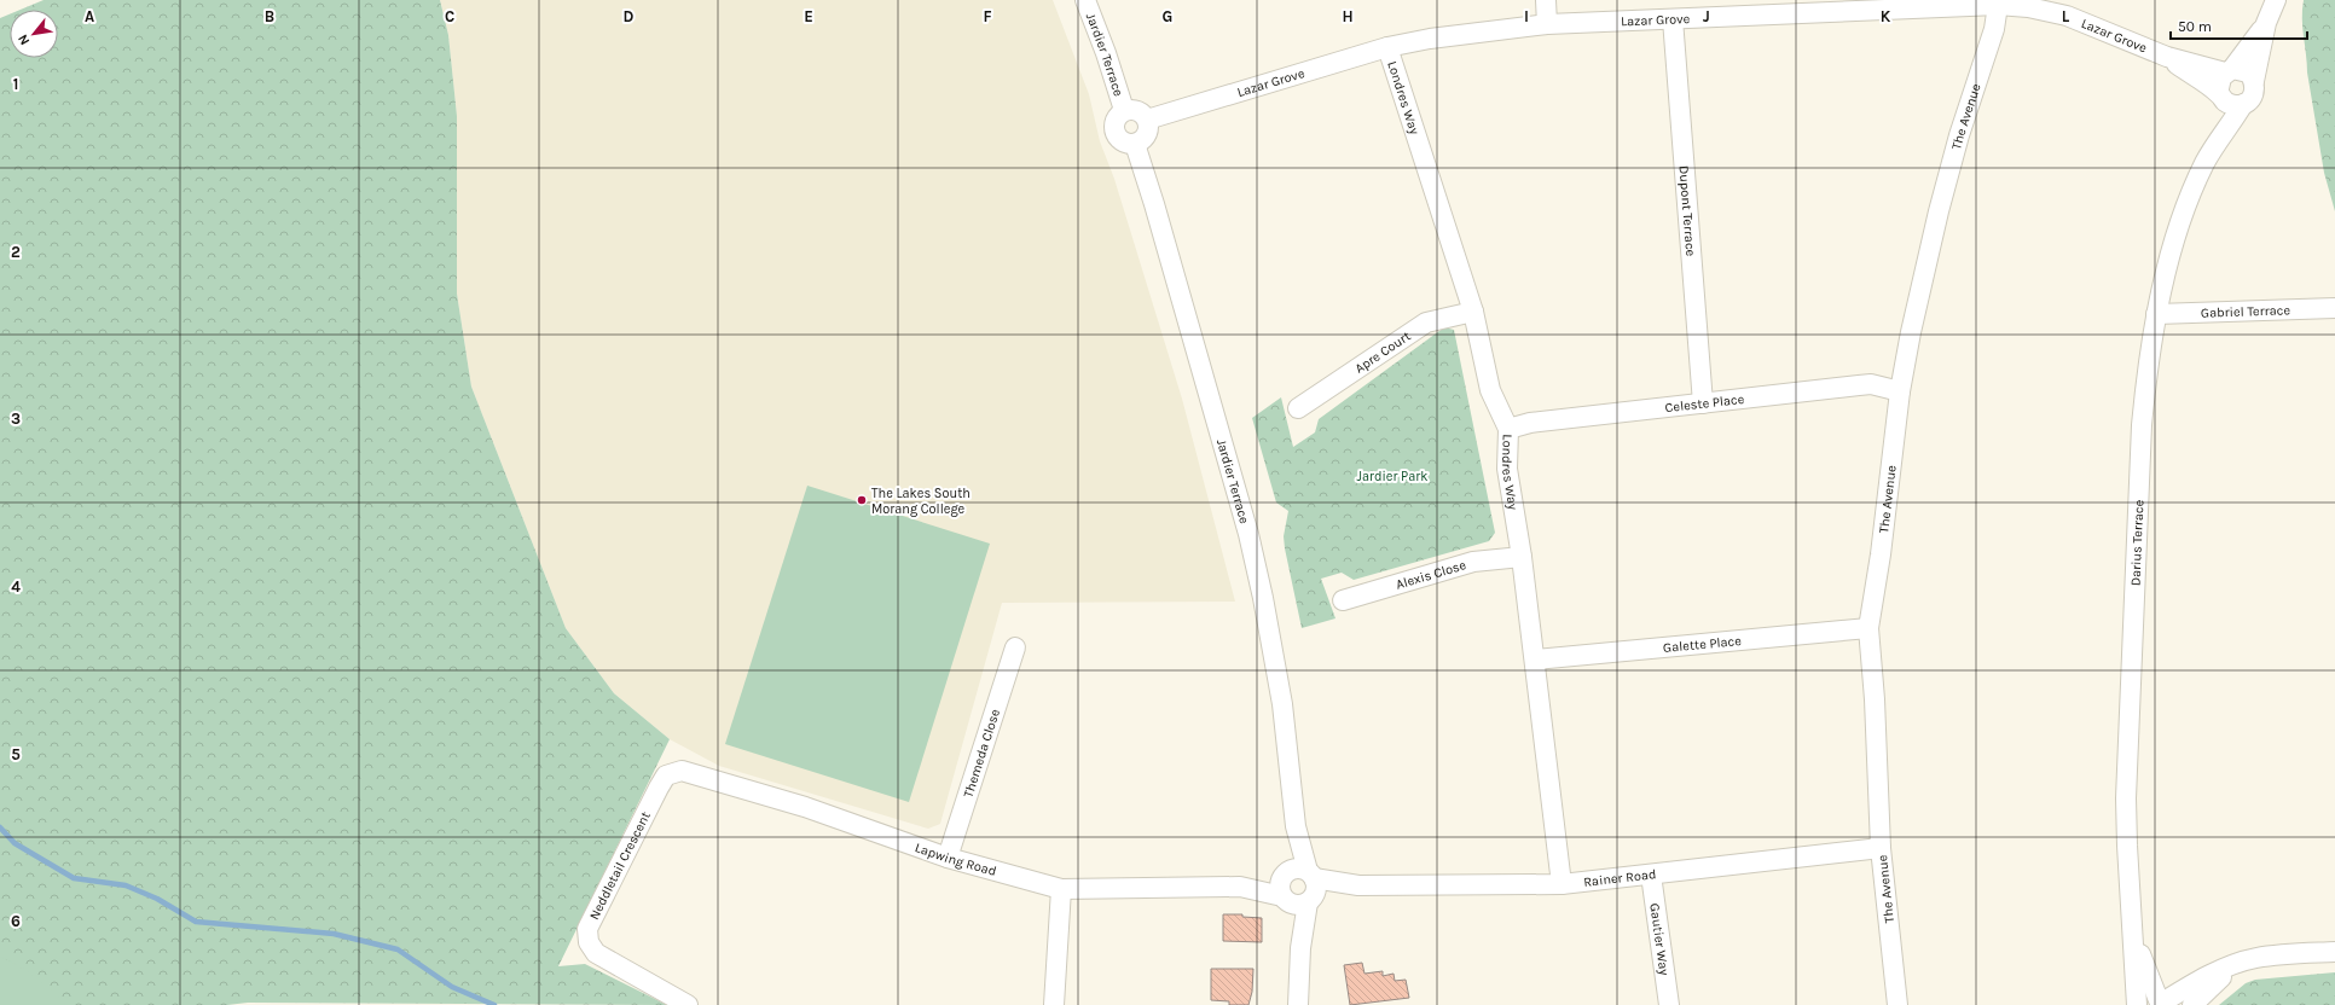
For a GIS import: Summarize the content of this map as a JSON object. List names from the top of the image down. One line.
{"streets":{"street":["Lazar Grove","Jardier Terrace","Londres Way","The Avenue","Dupont Terrace","Gabriel Terrace","Apre Court","Celeste Place","Darius Terrace","Alexis Close","Galette Place","Themeda Close","Lapwing Road","Neddletail Crescent","Rainer Road","Gautier Way"]},"crossings":[["Lazar Grove","Jardier Terrace"],["Lazar Grove","Londres Way"],["Lazar Grove","The Avenue"],["Lazar Grove","Dupont Terrace"],["Lazar Grove","Darius Terrace"],["Jardier Terrace","Lapwing Road"],["Jardier Terrace","Rainer Road"],["Londres Way","Apre Court"],["Londres Way","Celeste Place"],["Londres Way","Alexis Close"],["Londres Way","Galette Place"],["Londres Way","Rainer Road"],["The Avenue","Celeste Place"],["The Avenue","Galette Place"],["The Avenue","Rainer Road"],["Dupont Terrace","Celeste Place"],["Gabriel Terrace","Darius Terrace"],["Themeda Close","Lapwing Road"],["Lapwing Road","Neddletail Crescent"],["Lapwing Road","Rainer Road"],["Rainer Road","Gautier Way"]],"parks":["Jardier Park"],"places":["The Lakes South Morang College"],"scale_bar":"50 m","north":"bottom left","grid":{"columns":["A","B","C","D","E","F","G","H","I","J","K","L"],"rows":["1","2","3","4","5","6"]}}
